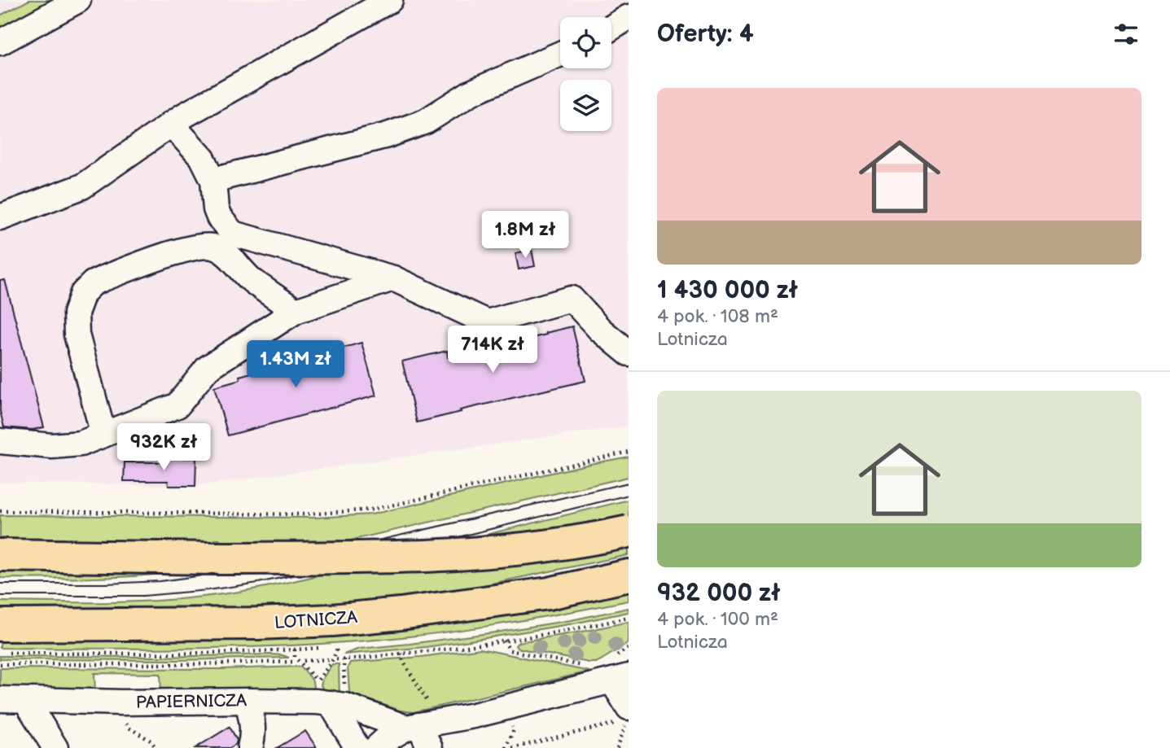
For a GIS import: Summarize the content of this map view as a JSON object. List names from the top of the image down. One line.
{"streets":{"main road":["LOTNICZA"],"street":["PAPIERNICZA"]},"page":{"heading":"Oferty: 4","list":[{"name":"1 430 000 zł","note":"4 pok. · 108 m² · Lotnicza"},{"name":"932 000 zł","note":"4 pok. · 100 m² · Lotnicza"}],"price":["1.8M zł","714K zł","1.43M zł","932K zł"]}}
